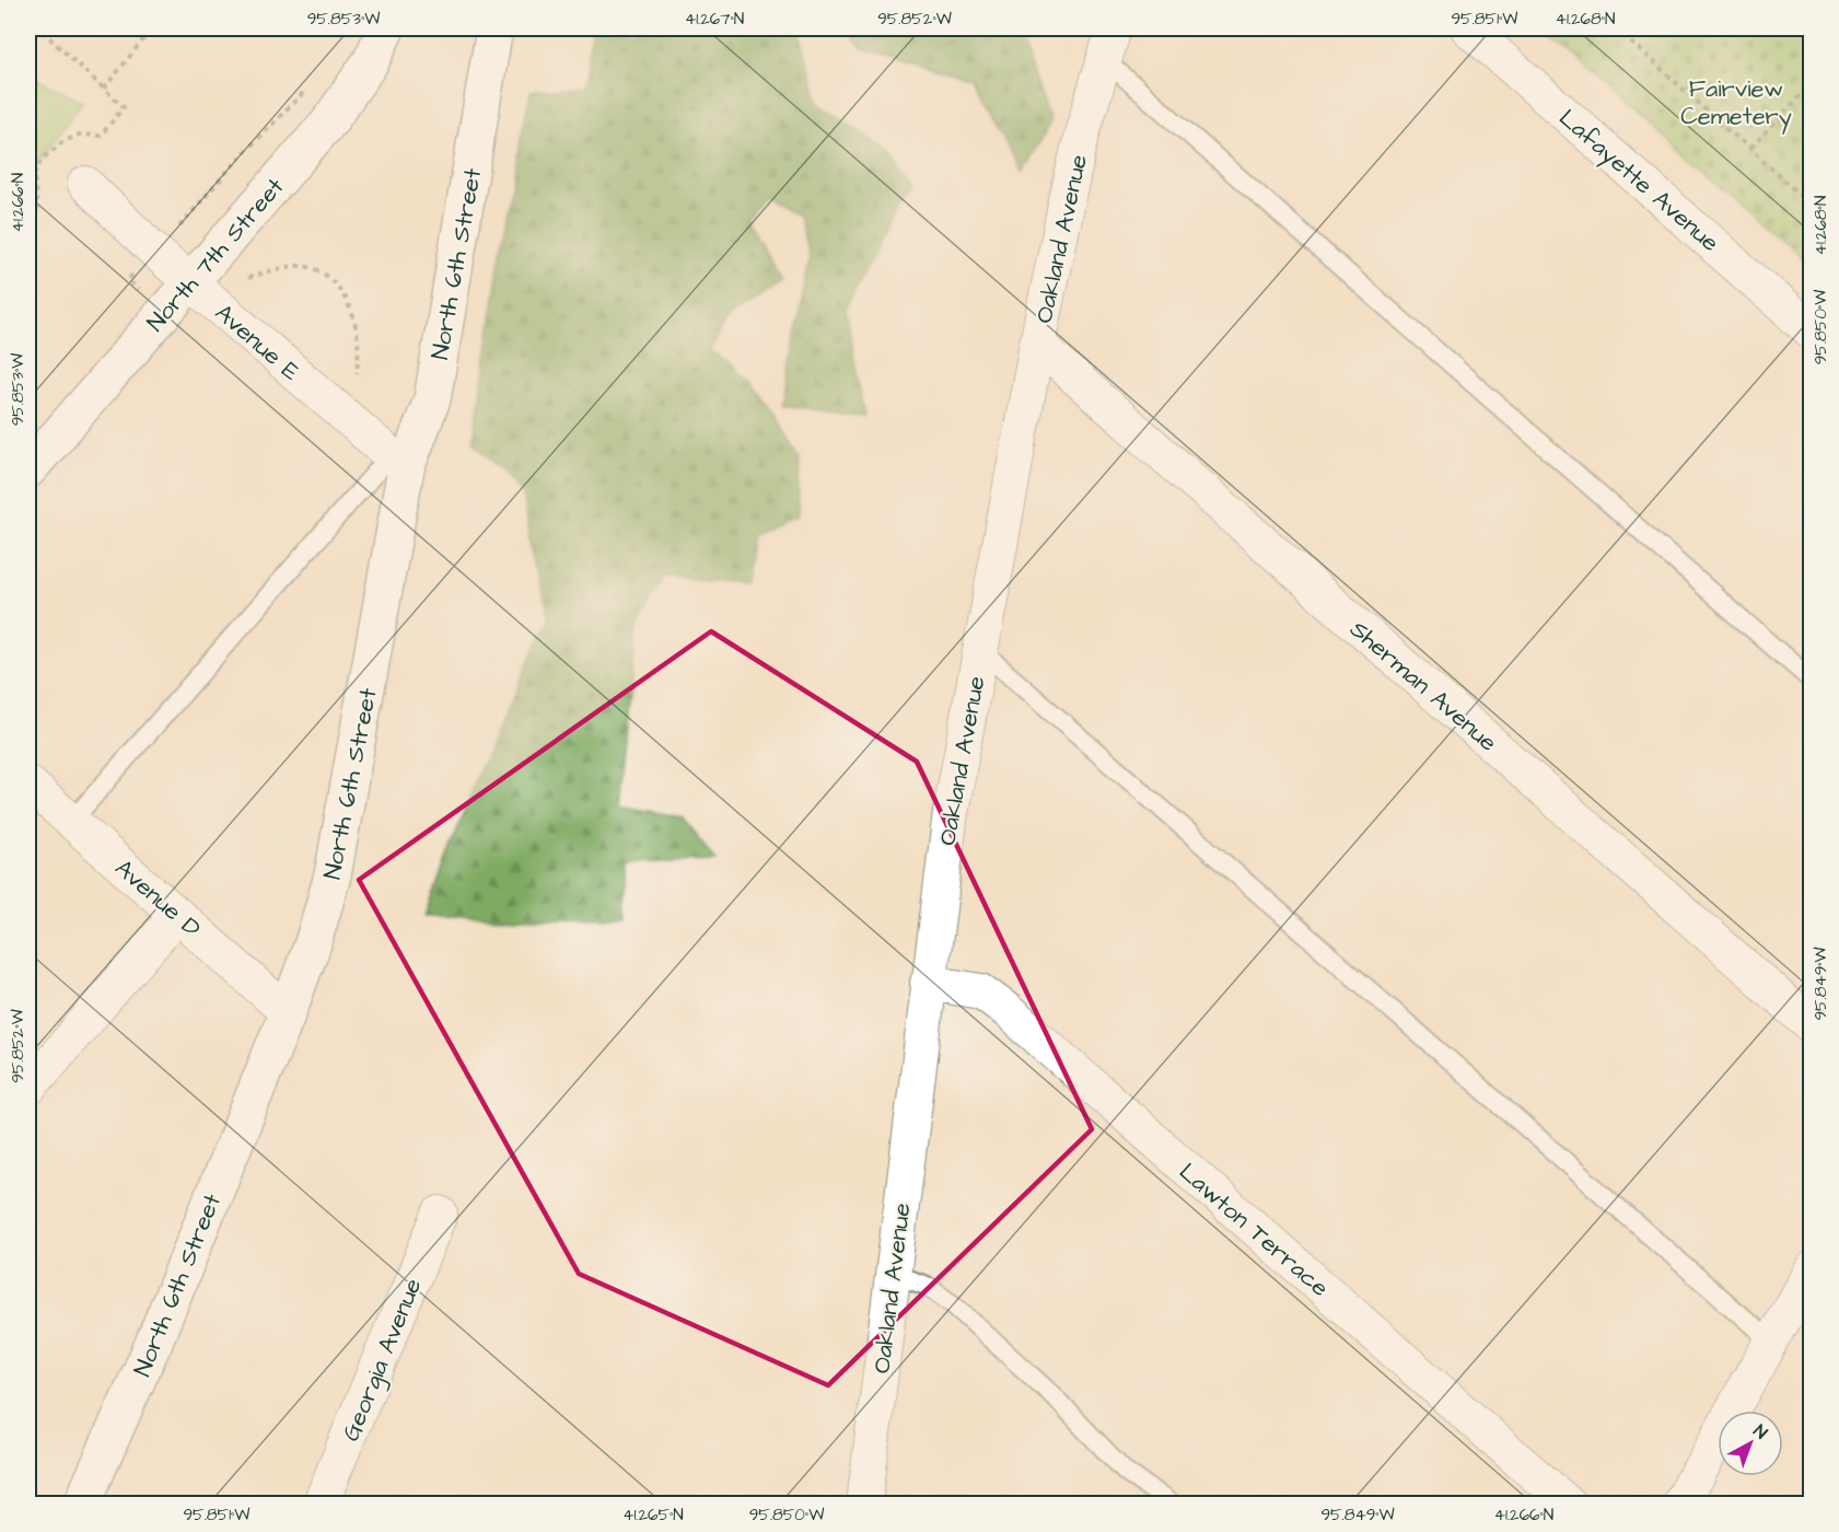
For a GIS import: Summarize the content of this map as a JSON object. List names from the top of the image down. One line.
{"streets":{"street":["Lafayette Avenue","Oakland Avenue","North 7th Street","North 6th Street","Avenue E","Sherman Avenue","Avenue D","Lawton Terrace","Georgia Avenue"]},"crossings":[["Oakland Avenue","Sherman Avenue"],["Oakland Avenue","Lawton Terrace"],["North 7th Street","Avenue E"],["North 6th Street","Avenue E"],["North 6th Street","Avenue D"]],"parks":["Fairview Cemetery"],"north":"top right","coordinates":["95.853°W","41.267°N","95.852°W","95.851°W","41.268°N","41.266°N","95.850°W","95.849°W","41.265°N"]}
